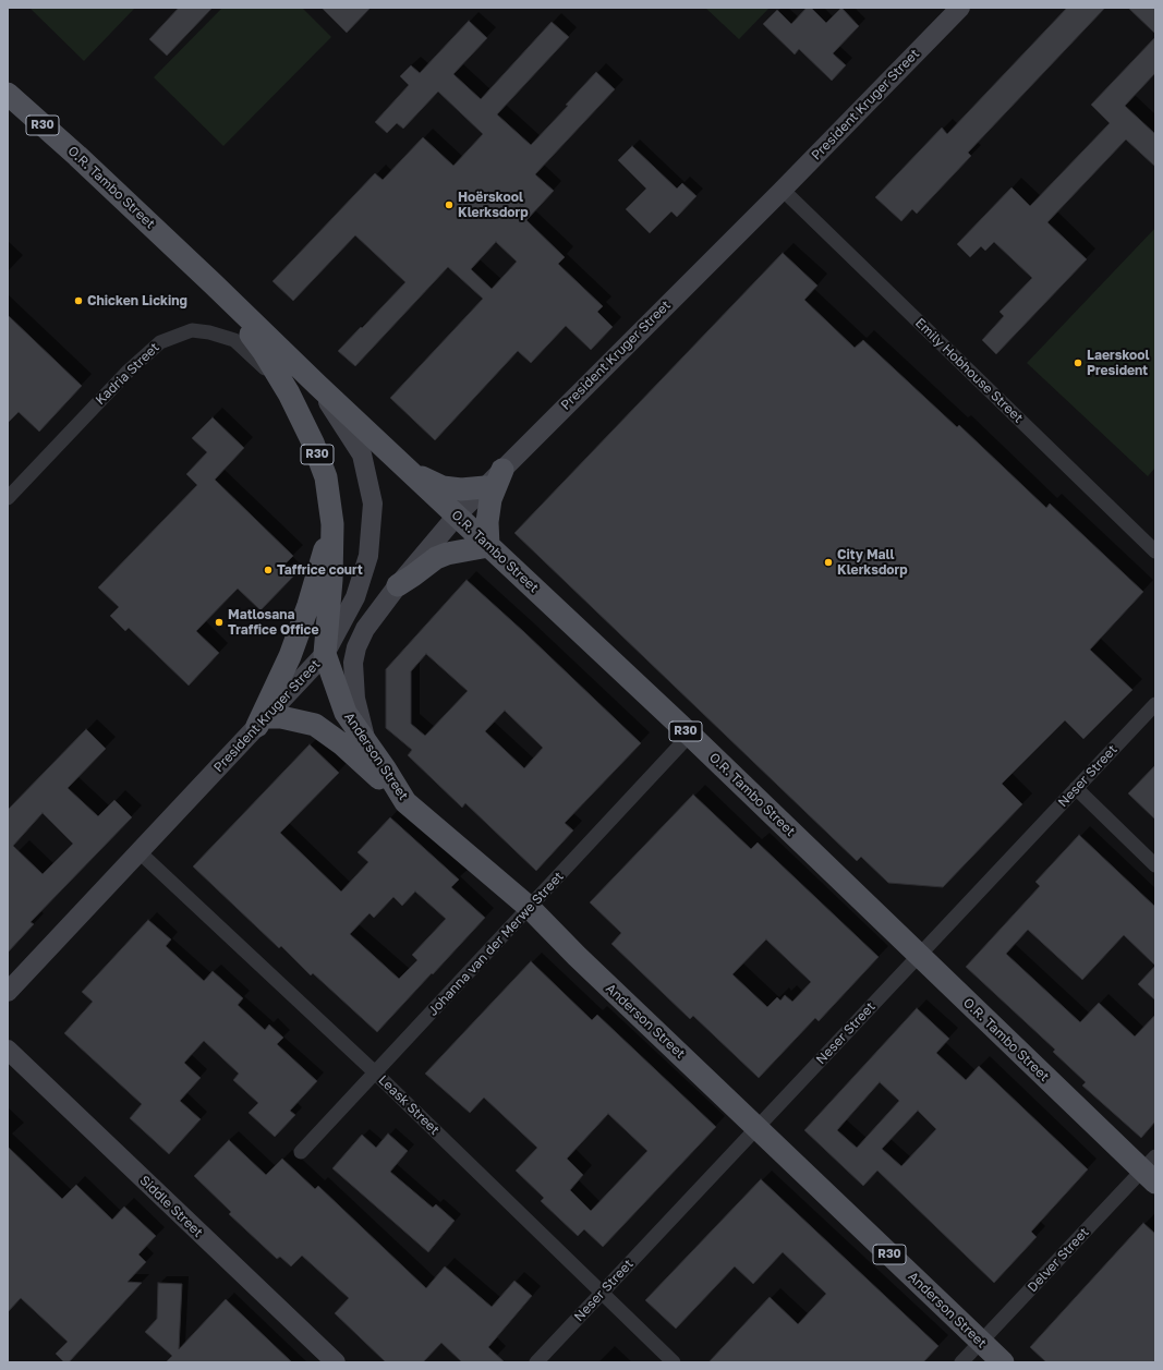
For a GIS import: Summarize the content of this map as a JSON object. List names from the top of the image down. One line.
{"streets":{"main road":["R30","O.R. Tambo Street","Anderson Street"],"street":["President Kruger Street","Emily Hobhouse Street","Kadria Street","Neser Street","Johanna van der Merwe Street","Leask Street","Siddle Street","Delver Street"]},"crossings":[["President Kruger Street","O.R. Tambo Street"],["President Kruger Street","Emily Hobhouse Street"],["President Kruger Street","Anderson Street"],["President Kruger Street","Leask Street"],["O.R. Tambo Street","Kadria Street"],["O.R. Tambo Street","Anderson Street"],["O.R. Tambo Street","Neser Street"],["O.R. Tambo Street","Johanna van der Merwe Street"],["O.R. Tambo Street","Delver Street"],["Anderson Street","Neser Street"],["Anderson Street","Johanna van der Merwe Street"],["Anderson Street","Delver Street"],["Neser Street","Leask Street"],["Johanna van der Merwe Street","Leask Street"]],"places":["Hoërskool Klerksdorp","Chicken Licking","Laerskool President","City Mall Klerksdorp","Taffrice court","Matlosana Traffice Office"]}
